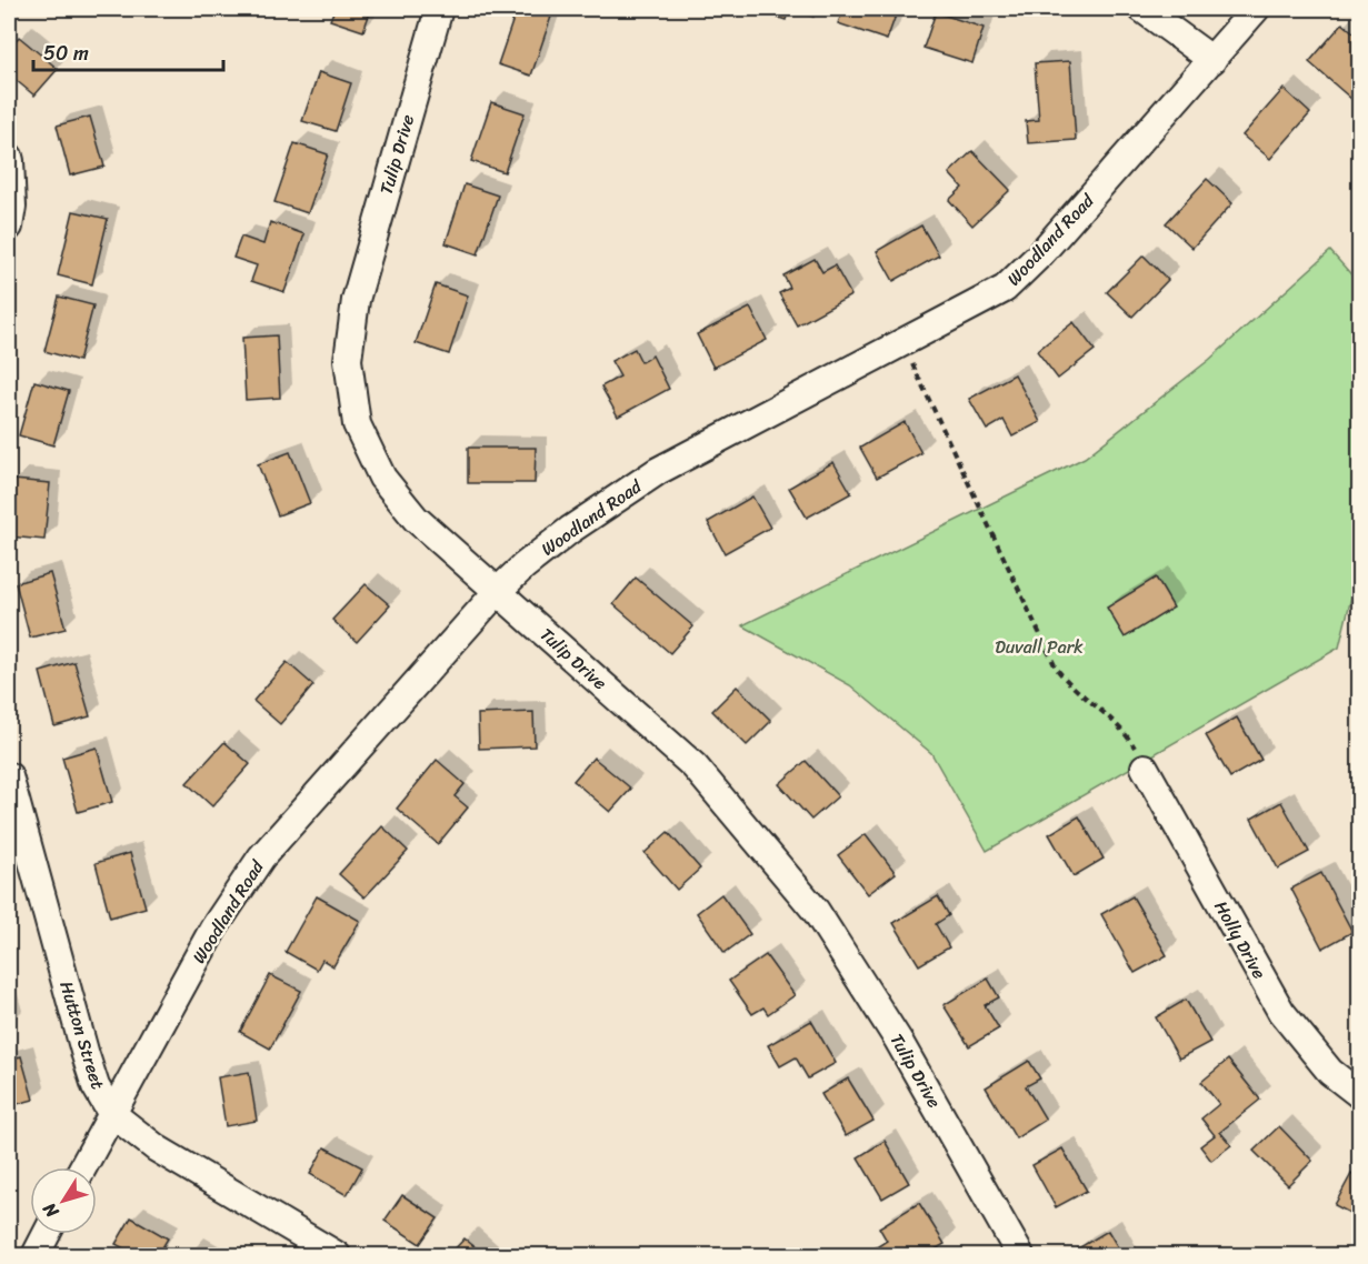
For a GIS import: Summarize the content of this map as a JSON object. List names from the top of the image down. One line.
{"streets":{"street":["Tulip Drive","Woodland Road","Holly Drive","Hutton Street"]},"crossings":[["Tulip Drive","Woodland Road"],["Woodland Road","Hutton Street"]],"parks":["Duvall Park"],"scale_bar":"50 m","north":"bottom left"}
